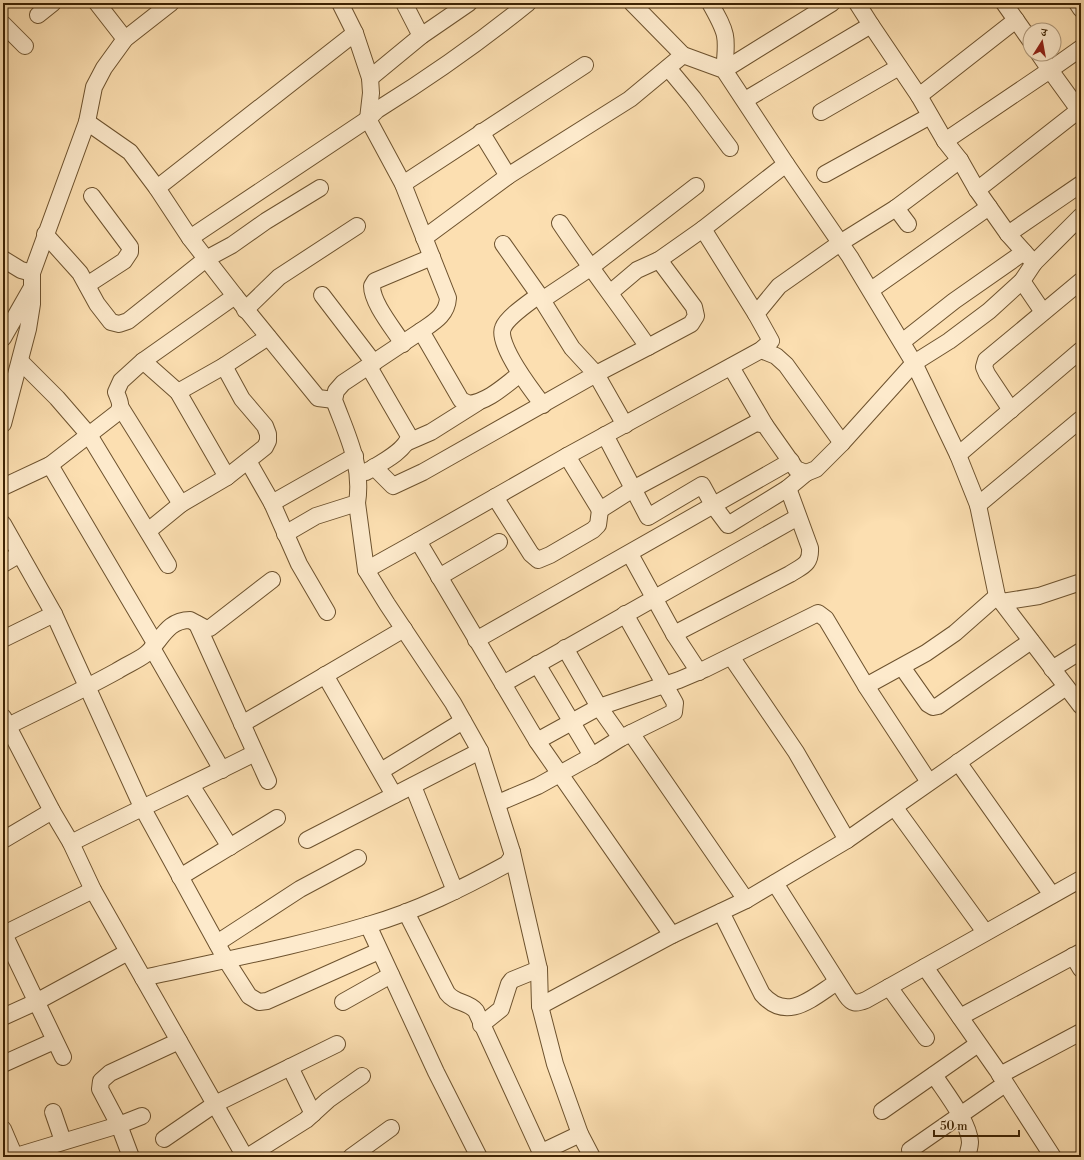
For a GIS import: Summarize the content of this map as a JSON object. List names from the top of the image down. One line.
{"scale_bar":"50 m","north":"top"}
